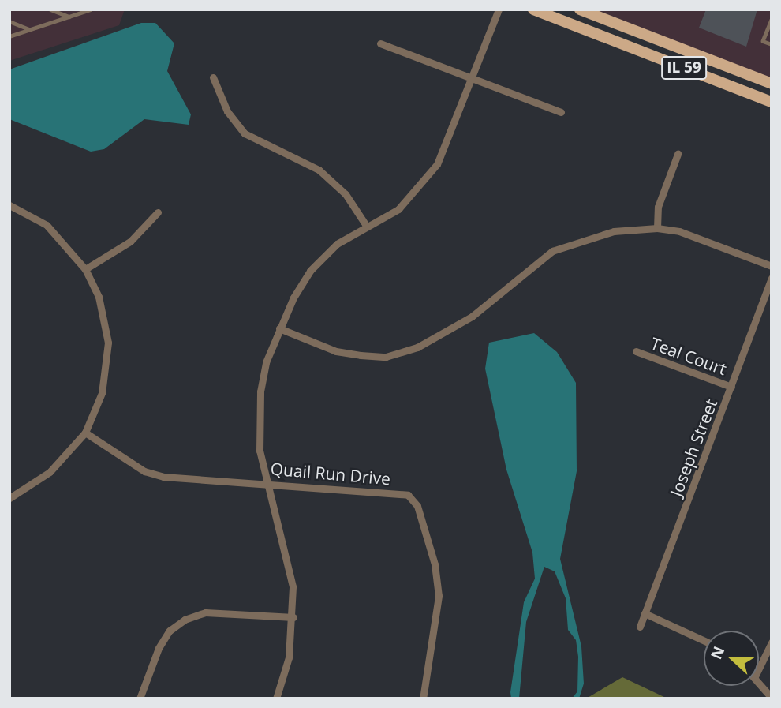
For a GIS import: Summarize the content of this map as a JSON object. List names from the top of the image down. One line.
{"streets":{"main road":["IL 59"],"street":["Teal Court","Joseph Street","Quail Run Drive"]},"crossings":[["Teal Court","Joseph Street"]],"north":"left"}
